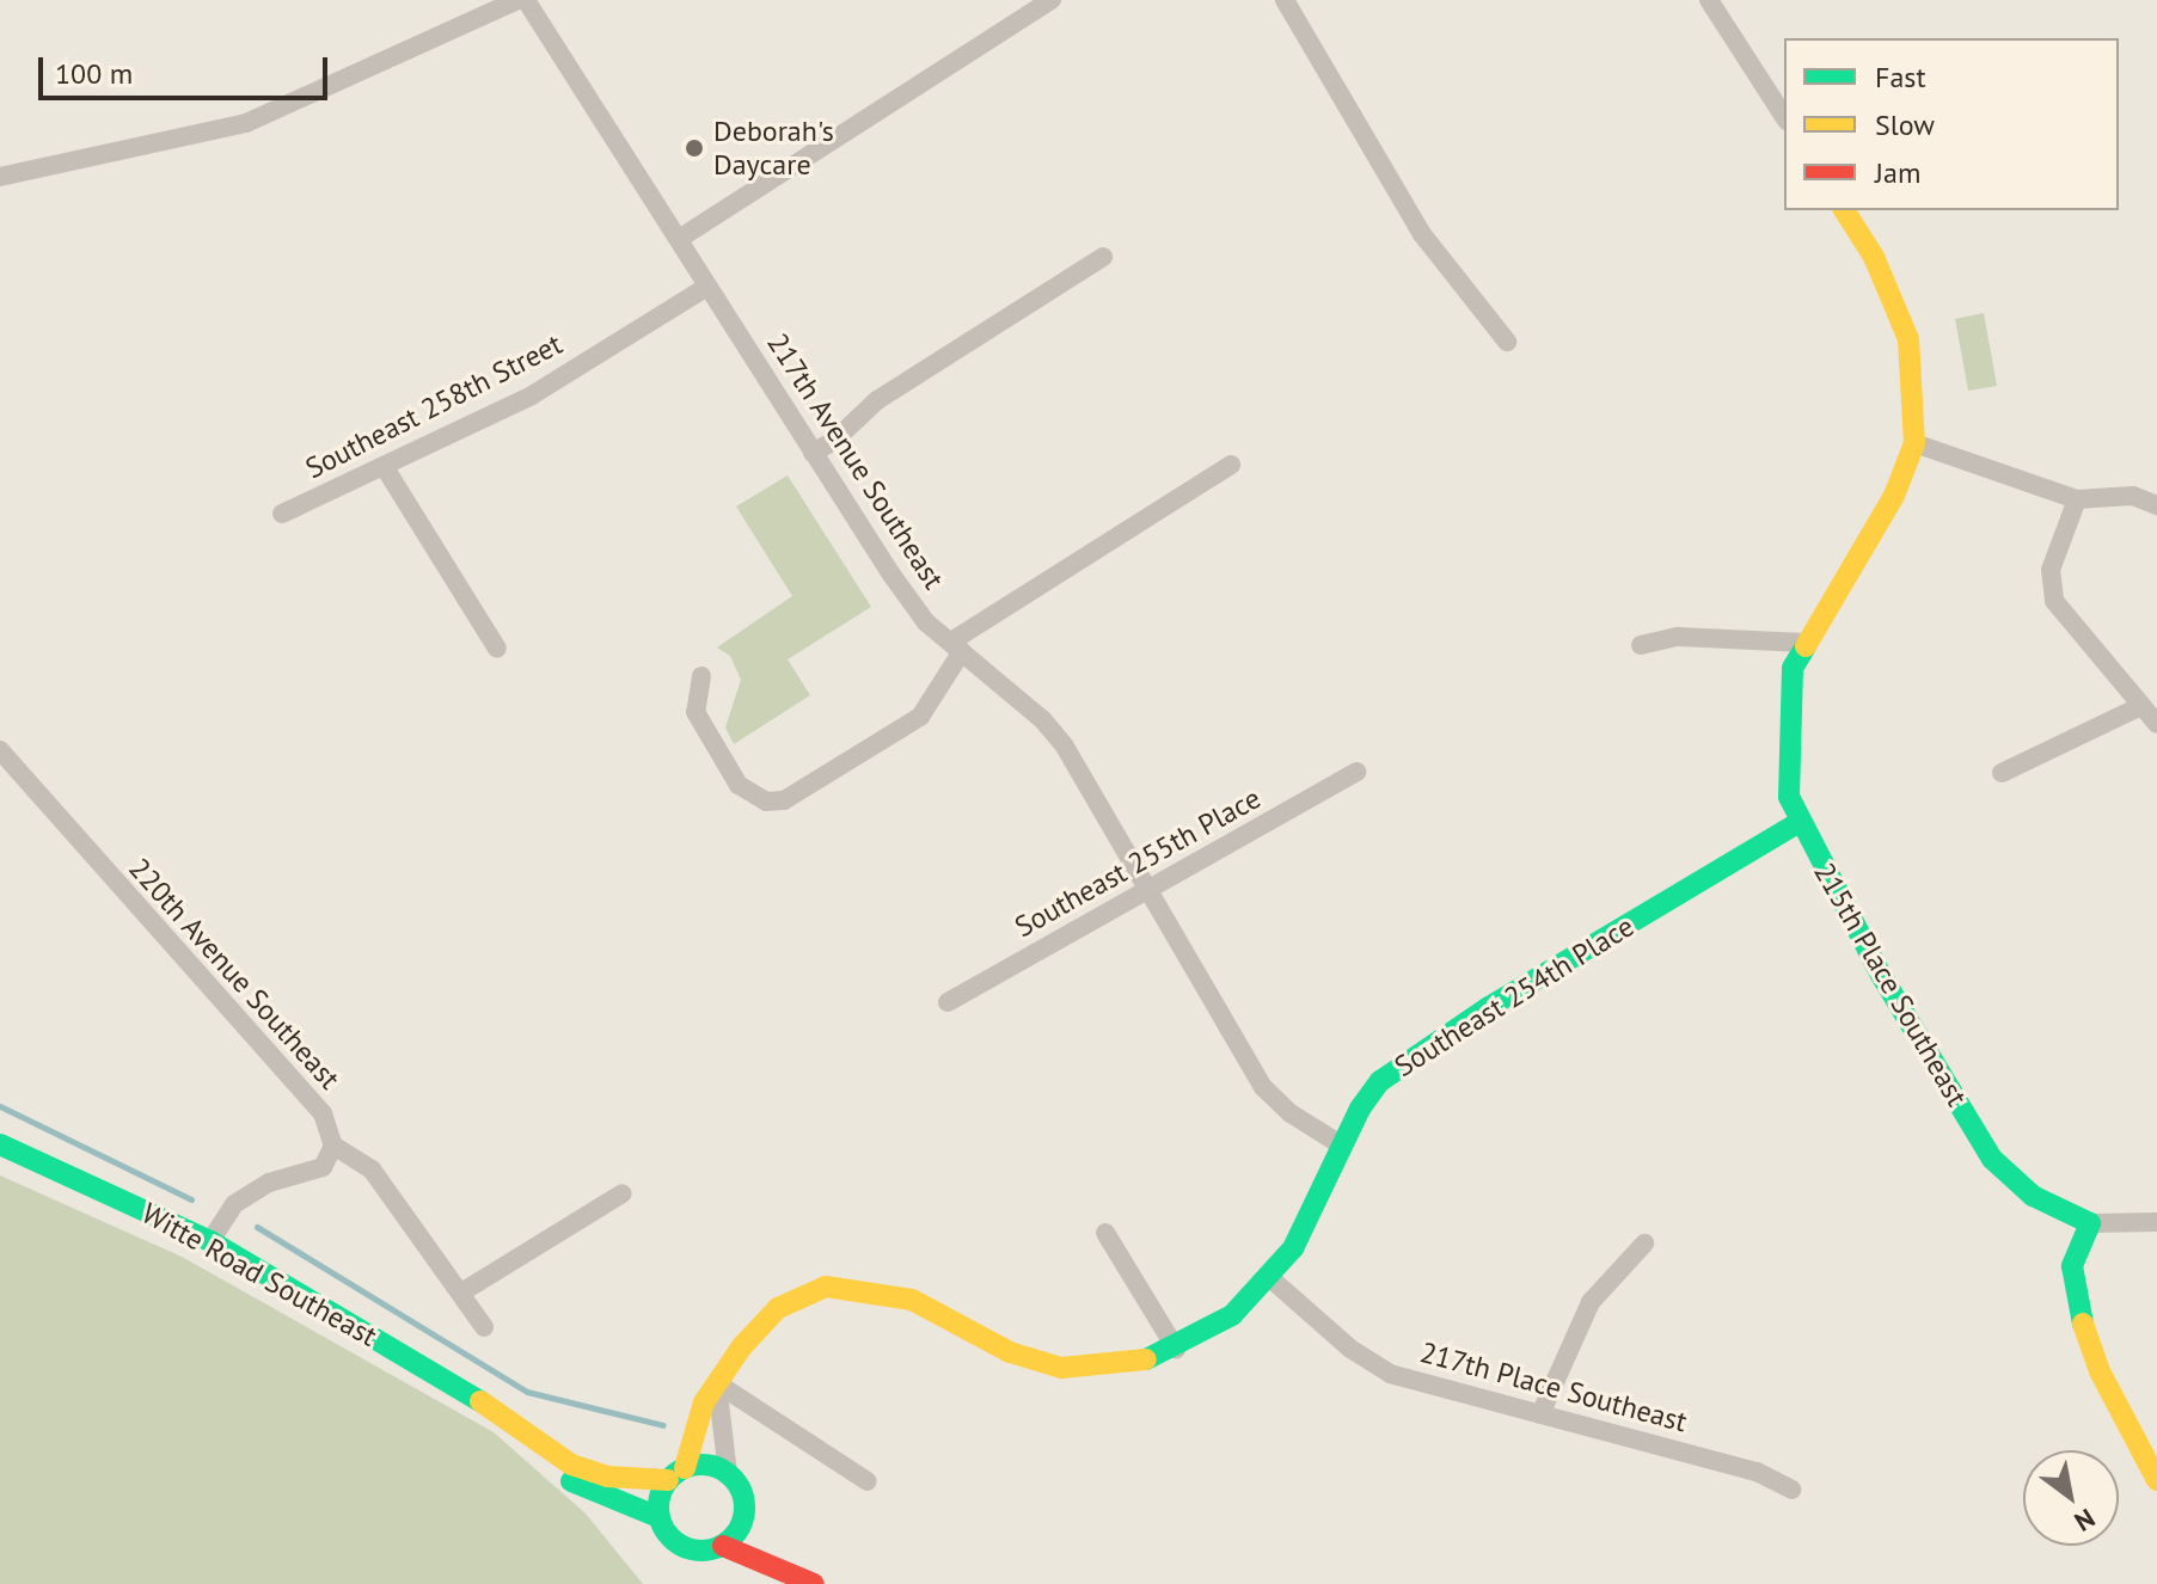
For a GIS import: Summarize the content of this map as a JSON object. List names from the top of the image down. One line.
{"streets":{"street":["Southeast 258th Street","217th Avenue Southeast","Southeast 255th Place","220th Avenue Southeast","215th Place Southeast","Southeast 254th Place","Witte Road Southeast","217th Place Southeast"]},"crossings":[["Southeast 258th Street","217th Avenue Southeast"],["217th Avenue Southeast","Southeast 255th Place"],["217th Avenue Southeast","Southeast 254th Place"],["215th Place Southeast","Southeast 254th Place"],["Southeast 254th Place","Witte Road Southeast"],["Southeast 254th Place","217th Place Southeast"]],"places":["Deborah's Daycare"],"legend":["Fast","Slow","Jam"],"scale_bar":"100 m","north":"bottom right"}
